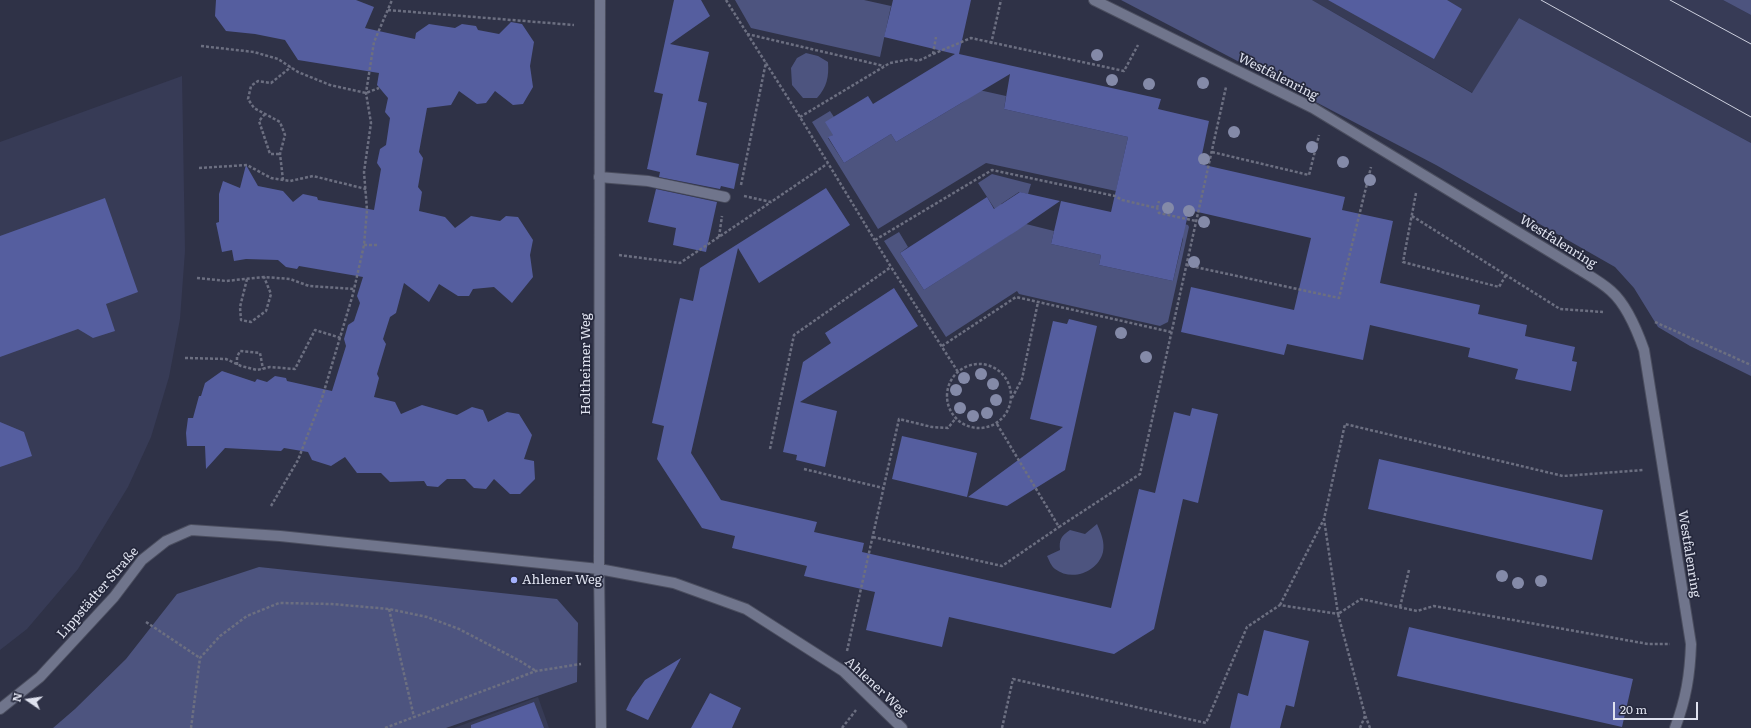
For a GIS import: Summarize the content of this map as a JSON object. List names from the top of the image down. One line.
{"streets":{"street":["Westfalenring","Holtheimer Weg","Lippstädter Straße","Ahlener Weg"]},"crossings":[["Holtheimer Weg","Ahlener Weg"],["Lippstädter Straße","Ahlener Weg"]],"places":["Ahlener Weg"],"scale_bar":"20 m","north":"left"}
